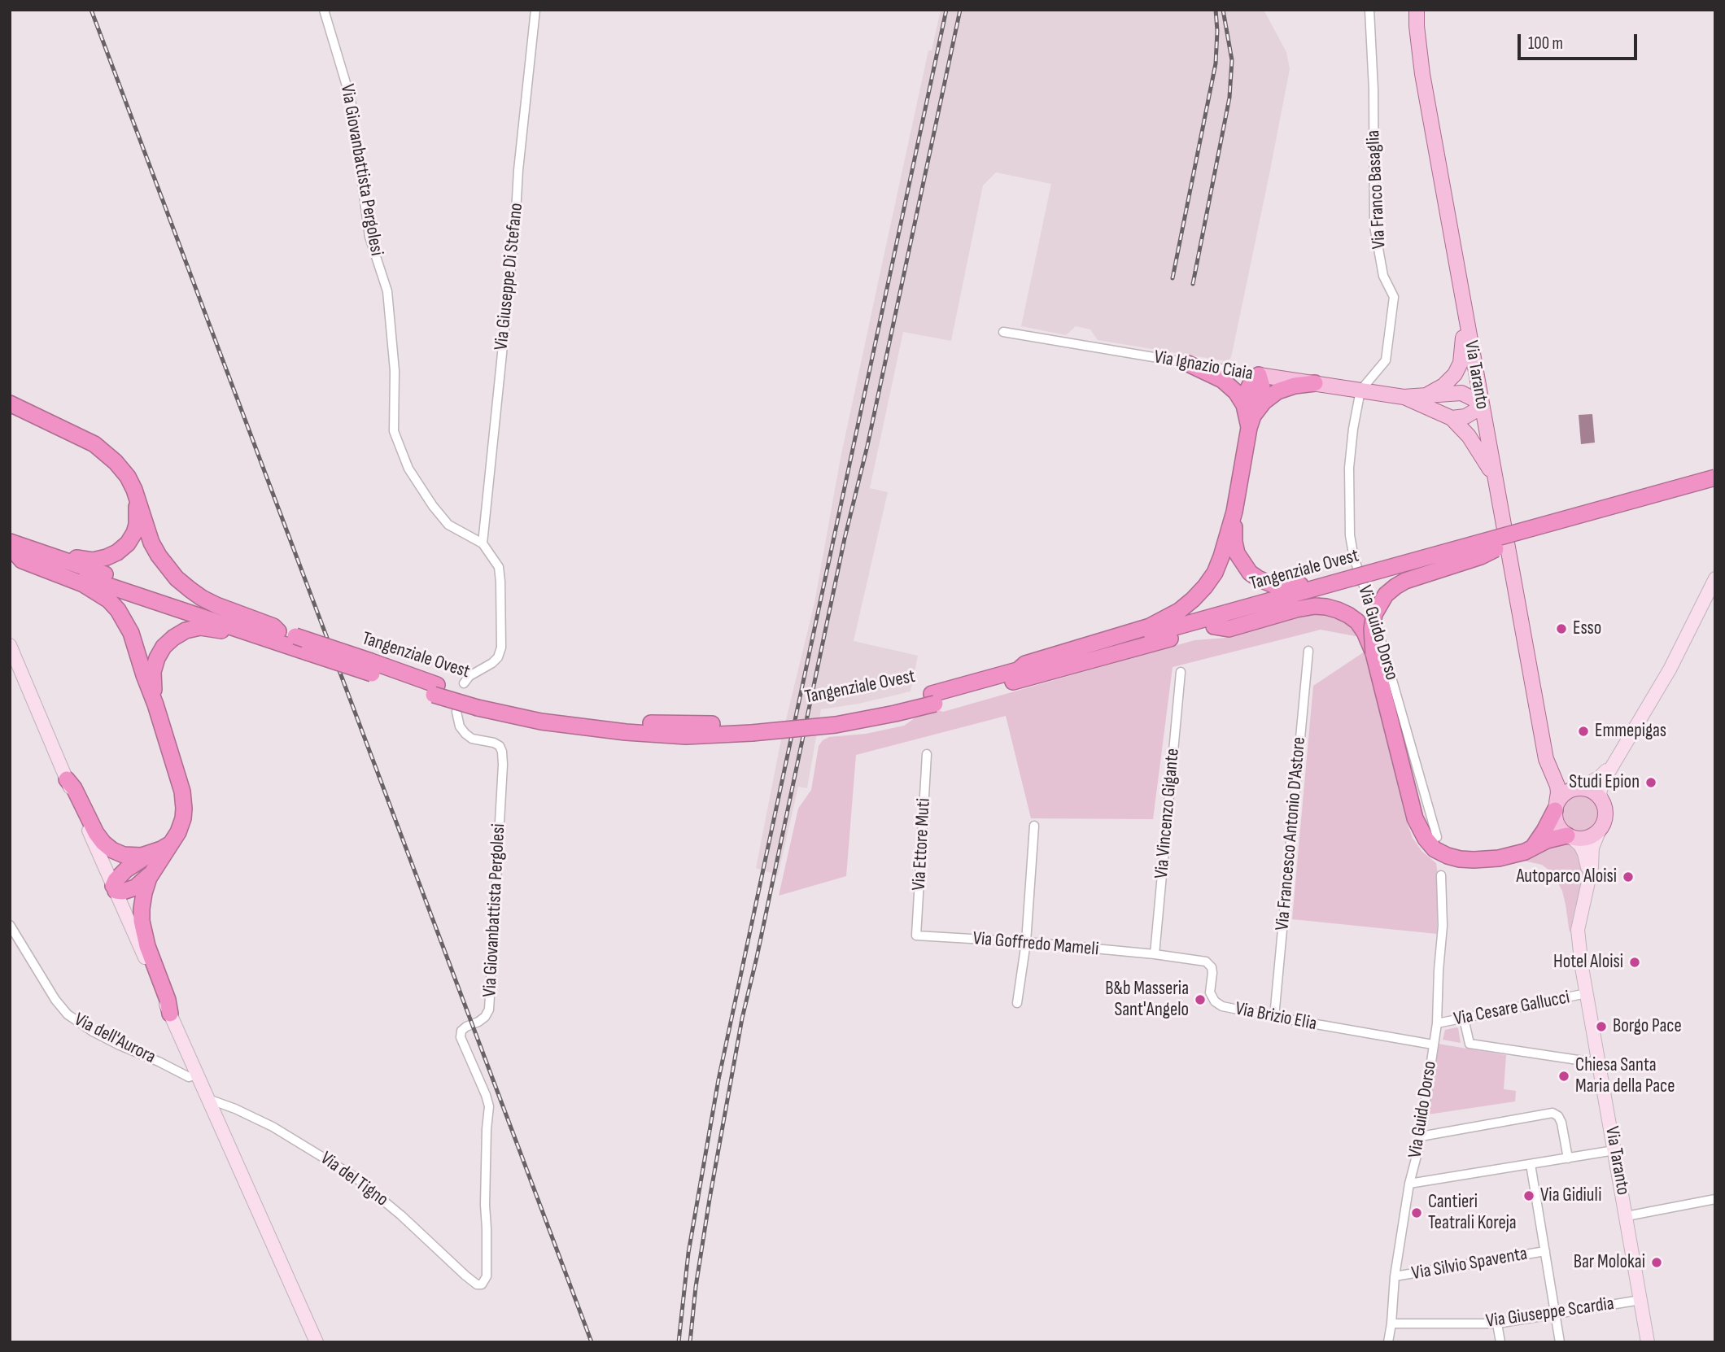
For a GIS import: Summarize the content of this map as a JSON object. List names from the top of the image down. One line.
{"streets":{"highway":["Tangenziale Ovest"],"main road":["Via Ignazio Ciaia","Via Taranto"],"street":["Via Giovanbattista Pergolesi","Via Franco Basaglia","Via Giuseppe Di Stefano","Via Guido Dorso","Via Vincenzo Gigante","Via Francesco Antonio D'Astore","Via Ettore Muti","Via Goffredo Mameli","Via Cesare Gallucci","Via Brizio Elia","Via dell'Aurora","Via del Tigno","Via Silvio Spaventa","Via Giuseppe Scardia"]},"crossings":[["Via Giovanbattista Pergolesi","Via Giuseppe Di Stefano"],["Via Giovanbattista Pergolesi","Via del Tigno"],["Via Franco Basaglia","Via Ignazio Ciaia"],["Via Franco Basaglia","Via Guido Dorso"],["Via Ignazio Ciaia","Via Taranto"],["Via Ignazio Ciaia","Via Guido Dorso"],["Via Taranto","Via Cesare Gallucci"],["Via Taranto","Via Giuseppe Scardia"],["Via Guido Dorso","Via Cesare Gallucci"],["Via Guido Dorso","Via Brizio Elia"],["Via Guido Dorso","Via Silvio Spaventa"],["Via Guido Dorso","Via Giuseppe Scardia"],["Via Vincenzo Gigante","Via Goffredo Mameli"],["Via Vincenzo Gigante","Via Brizio Elia"],["Via Francesco Antonio D'Astore","Via Brizio Elia"],["Via Ettore Muti","Via Goffredo Mameli"],["Via Goffredo Mameli","Via Brizio Elia"]],"places":["Esso","Emmepigas","Studi Epion","Autoparco Aloisi","Hotel Aloisi","B&b Masseria Sant'Angelo","Borgo Pace","Chiesa Santa Maria della Pace","Via Gidiuli","Cantieri Teatrali Koreja","Bar Molokai"],"scale_bar":"100 m"}
